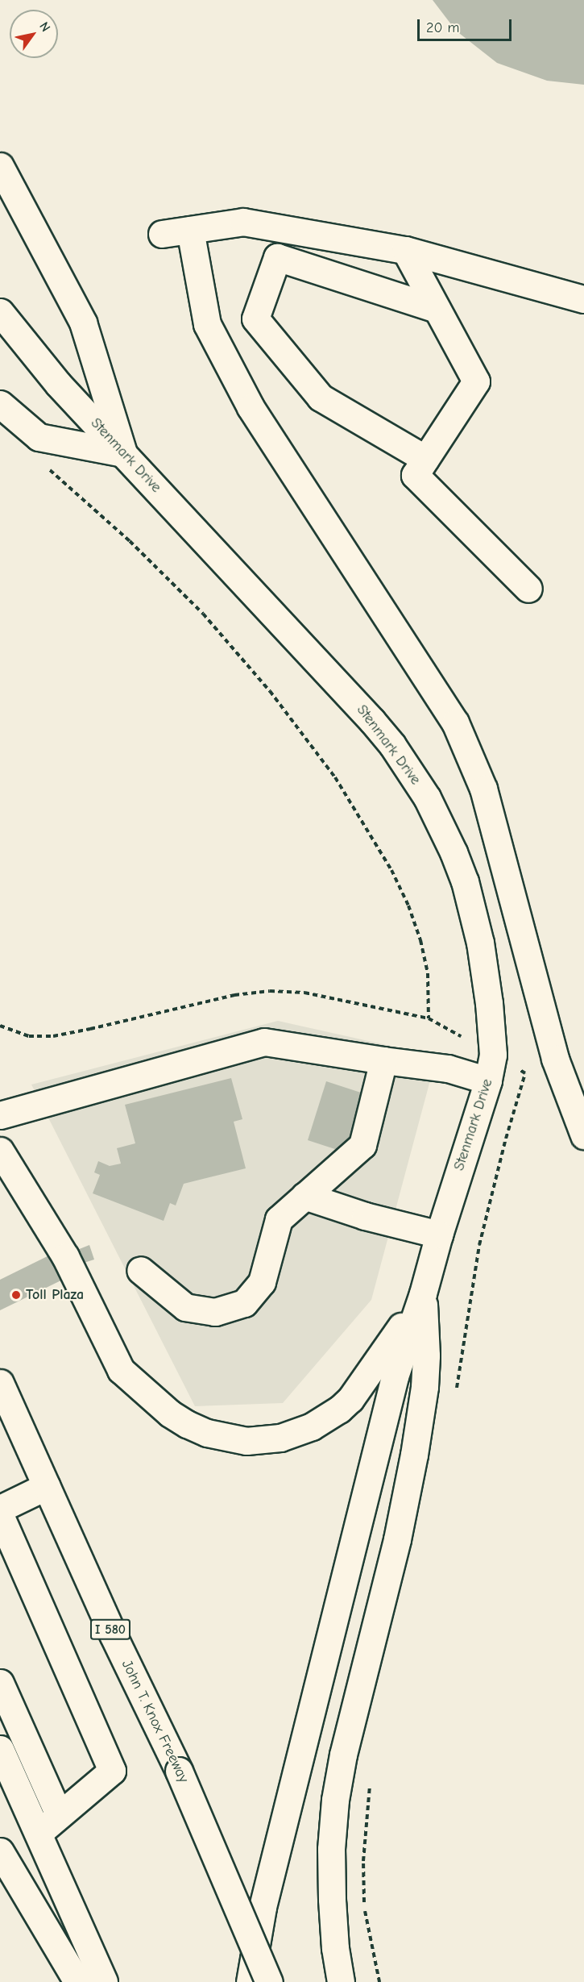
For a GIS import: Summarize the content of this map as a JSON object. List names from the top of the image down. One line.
{"streets":{"main road":["Stenmark Drive","I 580","John T. Knox Freeway"]},"places":["Toll Plaza"],"scale_bar":"20 m","north":"top right"}
